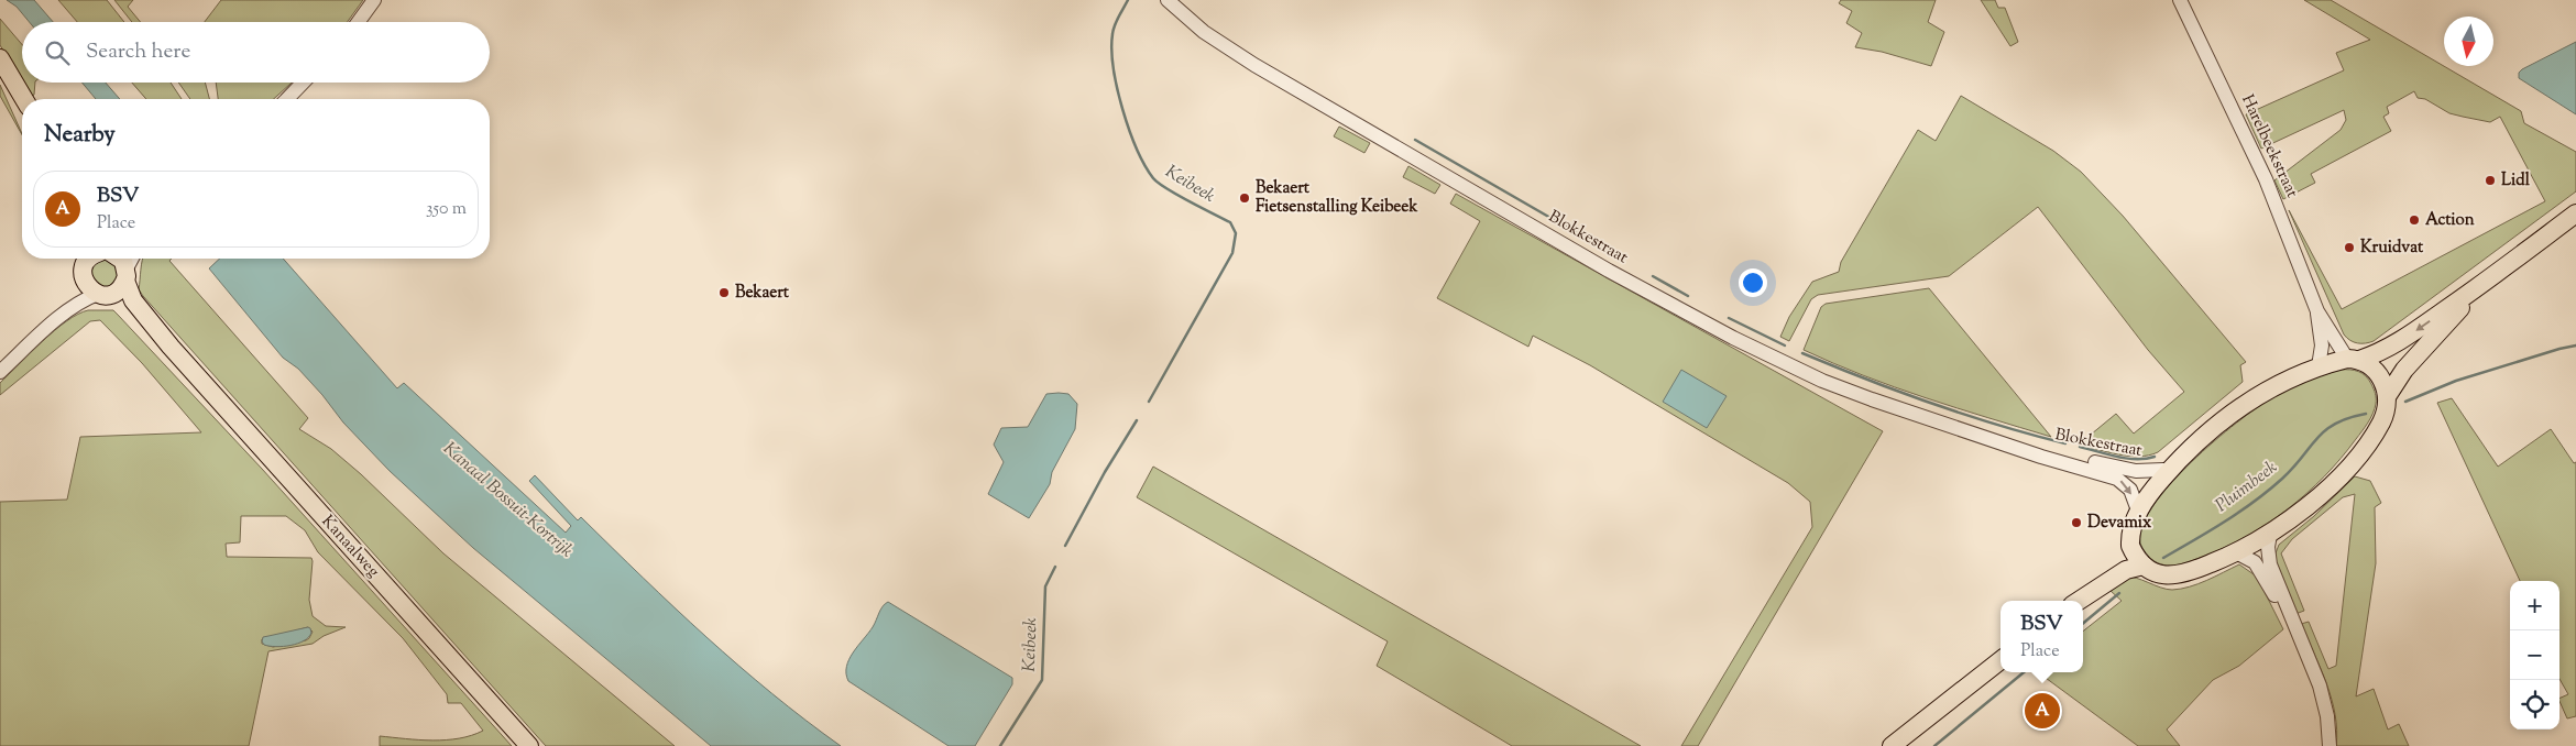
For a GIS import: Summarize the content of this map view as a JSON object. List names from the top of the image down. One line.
{"streets":{"main road":["Kanaalweg"],"street":["Harelbeekstraat","Blokkestraat"]},"water":["Keibeek","Pluimbeek","Kanaal Bossuit-Kortrijk"],"places":["Lidl","Bekaert Fietsenstalling Keibeek","Action","Kruidvat","Bekaert","Devamix"],"north":"bottom","page":{"search":"Search here","heading":"Nearby","list":[{"mark":"A","name":"BSV","note":"Place","value":"350 m"}],"map_buttons":["+","−"],"popup":["BSV","Place"],"pins":"A"}}
